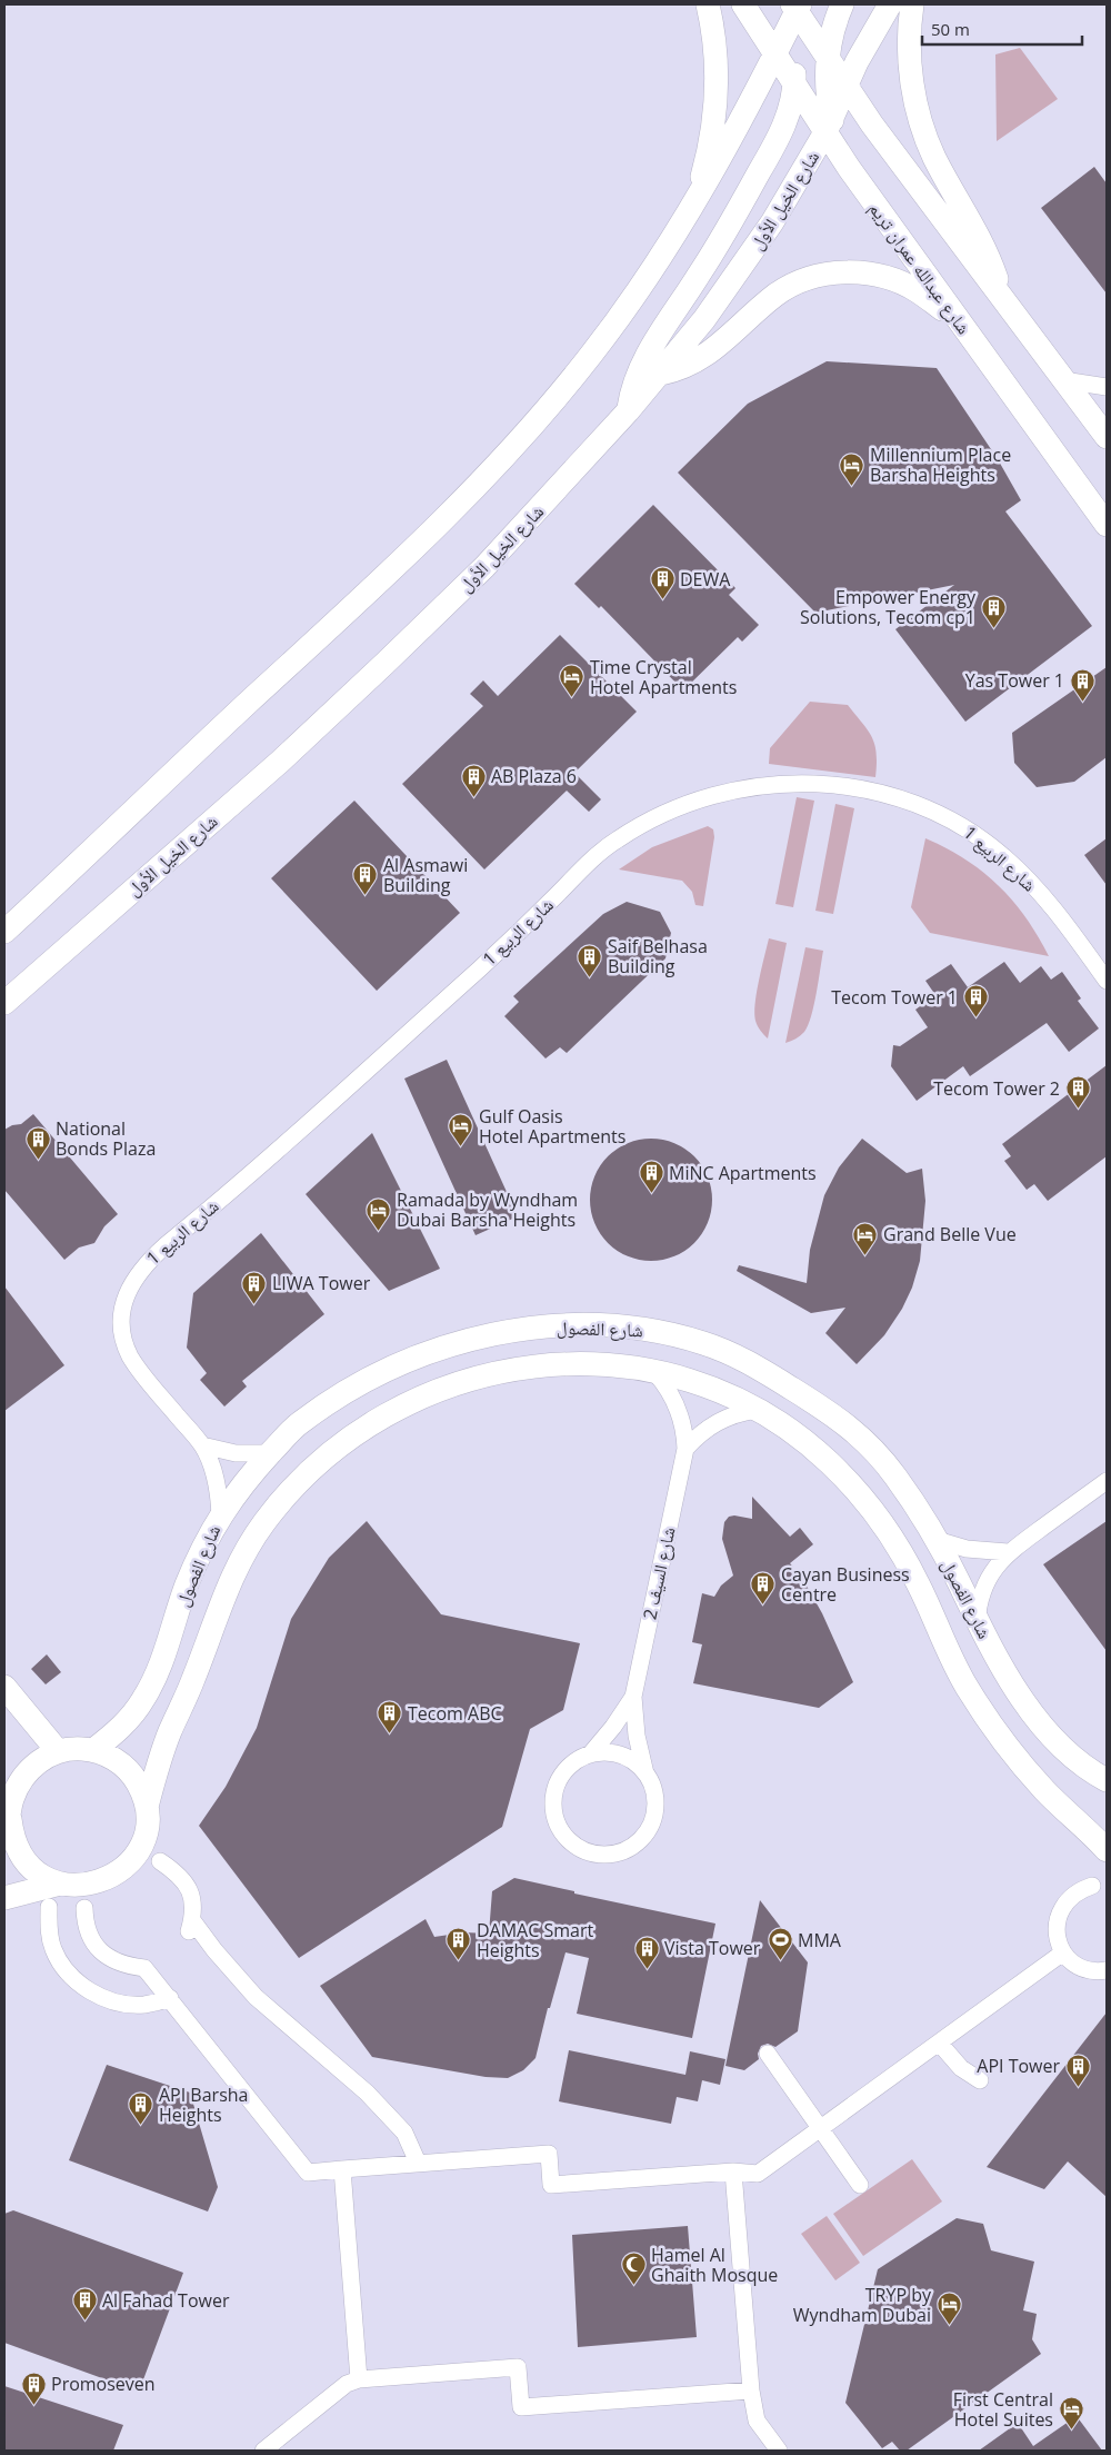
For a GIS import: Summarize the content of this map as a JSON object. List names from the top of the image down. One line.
{"streets":{"main road":["شارع الخيل الأول","شارع عبدالله عمران تريم","شارع الفصول"],"street":["شارع الربيع 1","شارع السيف 2"]},"crossings":[["شارع الخيل الأول","شارع عبدالله عمران تريم"],["شارع الربيع 1","شارع الفصول"],["شارع الفصول","شارع السيف 2"]],"places":{"hotel":["Millennium Place Barsha Heights","Time Crystal Hotel Apartments","Gulf Oasis Hotel Apartments","Ramada by Wyndham Dubai Barsha Heights","Grand Belle Vue","TRYP by Wyndham Dubai","First Central Hotel Suites"],"building":["DEWA","Empower Energy Solutions, Tecom cp1","Yas Tower 1","AB Plaza 6","Al Asmawi Building","Saif Belhasa Building","Tecom Tower 1","Tecom Tower 2","National Bonds Plaza","MiNC Apartments","LIWA Tower","Cayan Business Centre","Tecom ABC","DAMAC Smart Heights","Vista Tower","API Tower","API Barsha Heights","Al Fahad Tower","Promoseven"],"sports":["MMA"],"mosque":["Hamel Al Ghaith Mosque"]},"scale_bar":"50 m"}
